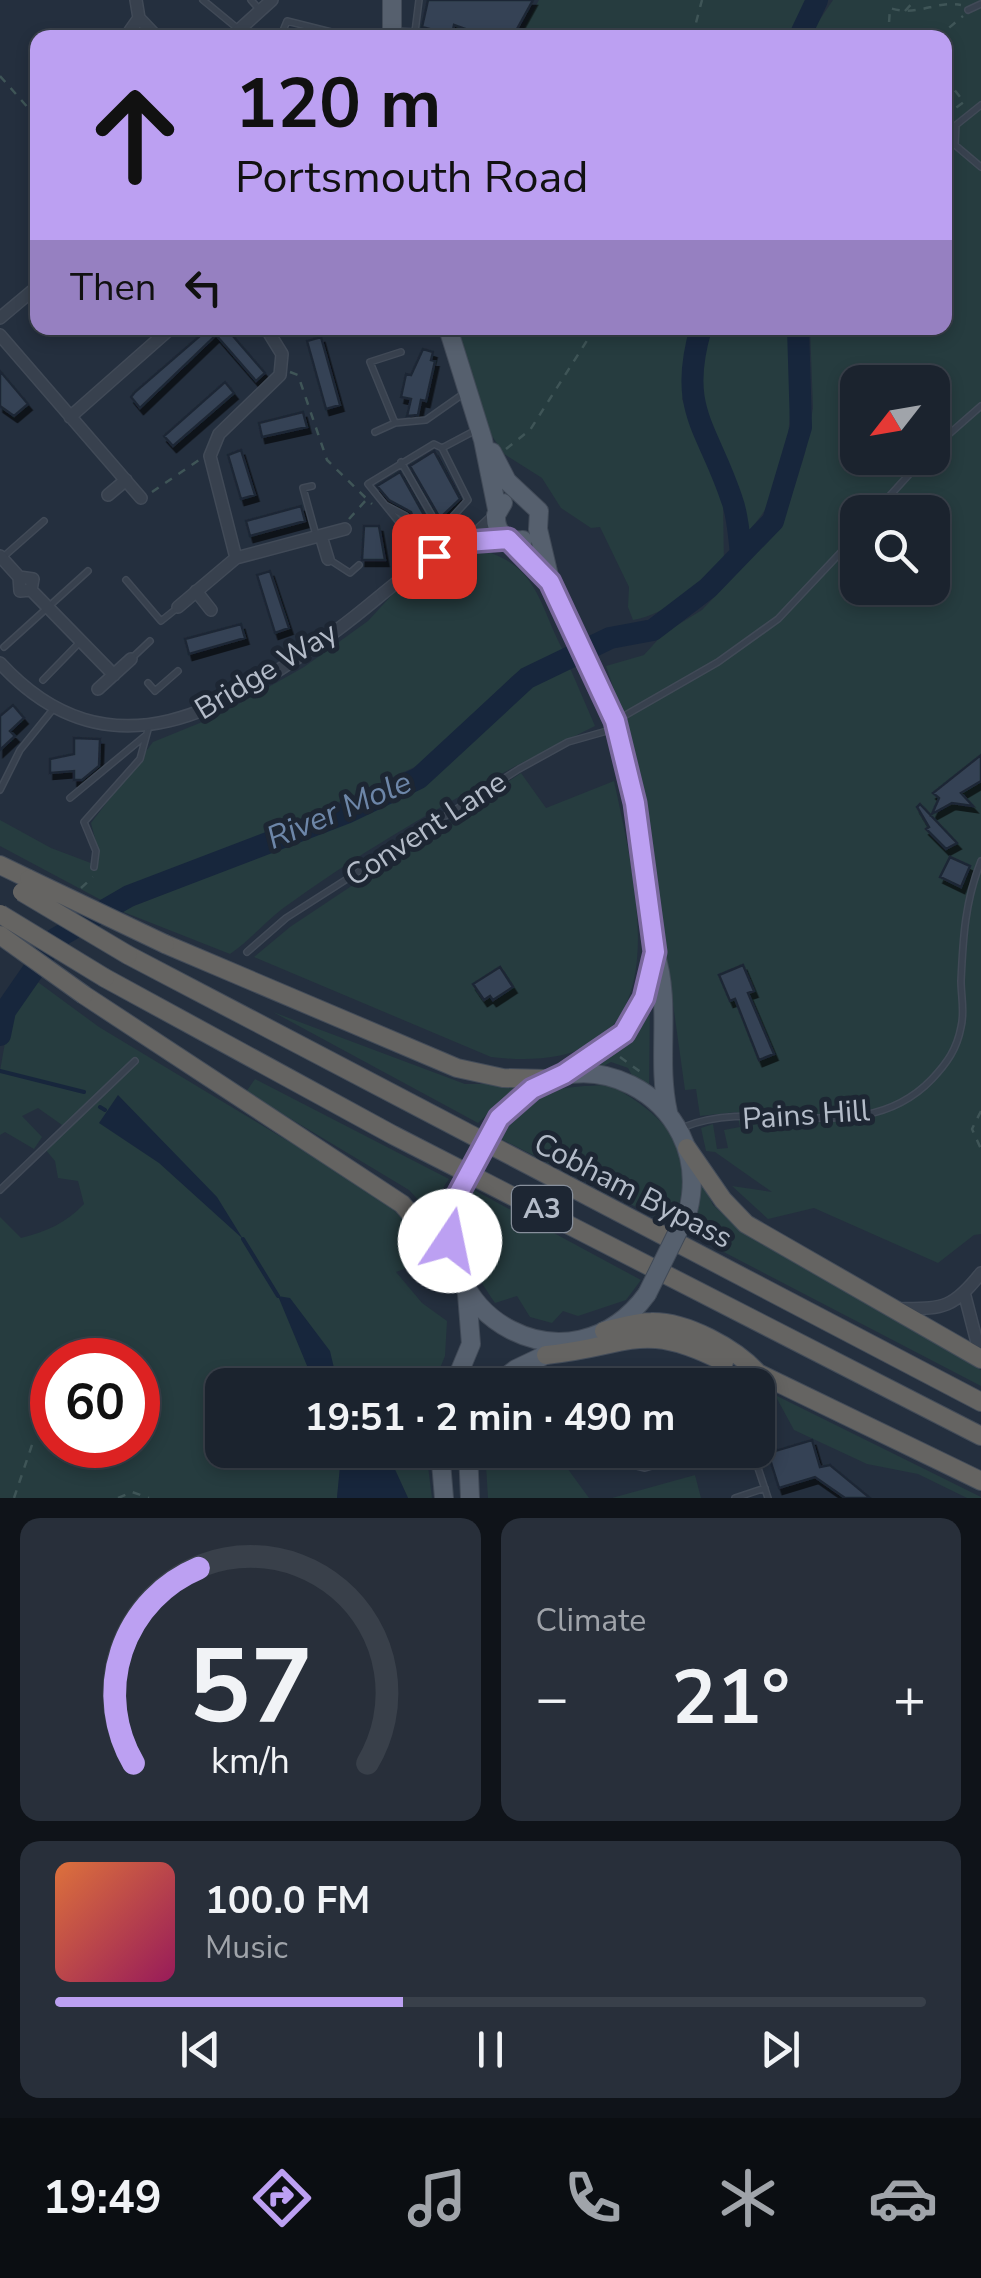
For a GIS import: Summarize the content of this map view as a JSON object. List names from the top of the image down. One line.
{"streets":{"highway":["Cobham Bypass","A3"],"street":["Bridge Way"],"lane":["Convent Lane","Pains Hill"]},"water":["River Mole"],"north":"bottom left","page":{"turn":["120 m","Portsmouth Road"],"then":"Then","limit":"60","trip":"19:51 · 2 min · 490 m","tile":"Climate","heat":["−","21°","+"],"song":["100.0 FM","Music"],"tabs":"19:49","gauge":["57","km/h"]}}
